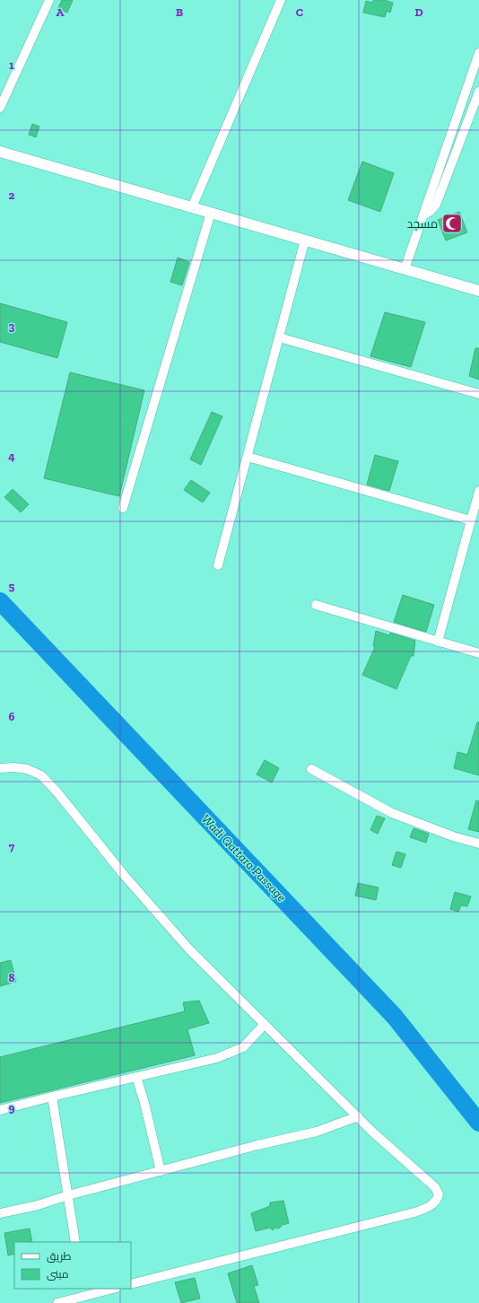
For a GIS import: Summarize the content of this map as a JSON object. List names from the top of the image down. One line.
{"water":["Wadi Qattara Passage"],"places":{"mosque":["مسجد"]},"legend":["طريق","مبنى"],"grid":{"columns":["A","B","C","D"],"rows":["1","2","3","4","5","6","7","8","9"]}}
